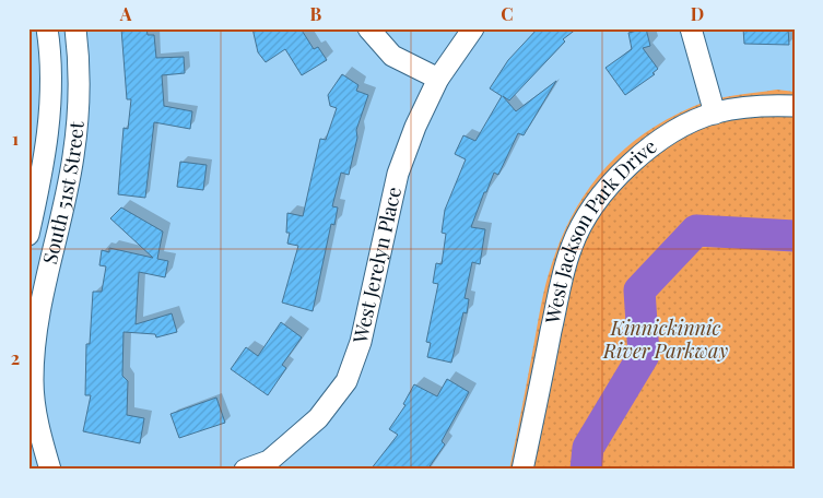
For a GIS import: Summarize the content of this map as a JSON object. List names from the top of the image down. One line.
{"streets":{"street":["South 51st Street","West Jackson Park Drive","West Jerelyn Place"]},"parks":["Kinnickinnic River Parkway"],"grid":{"columns":["A","B","C","D"],"rows":["1","2"]}}
